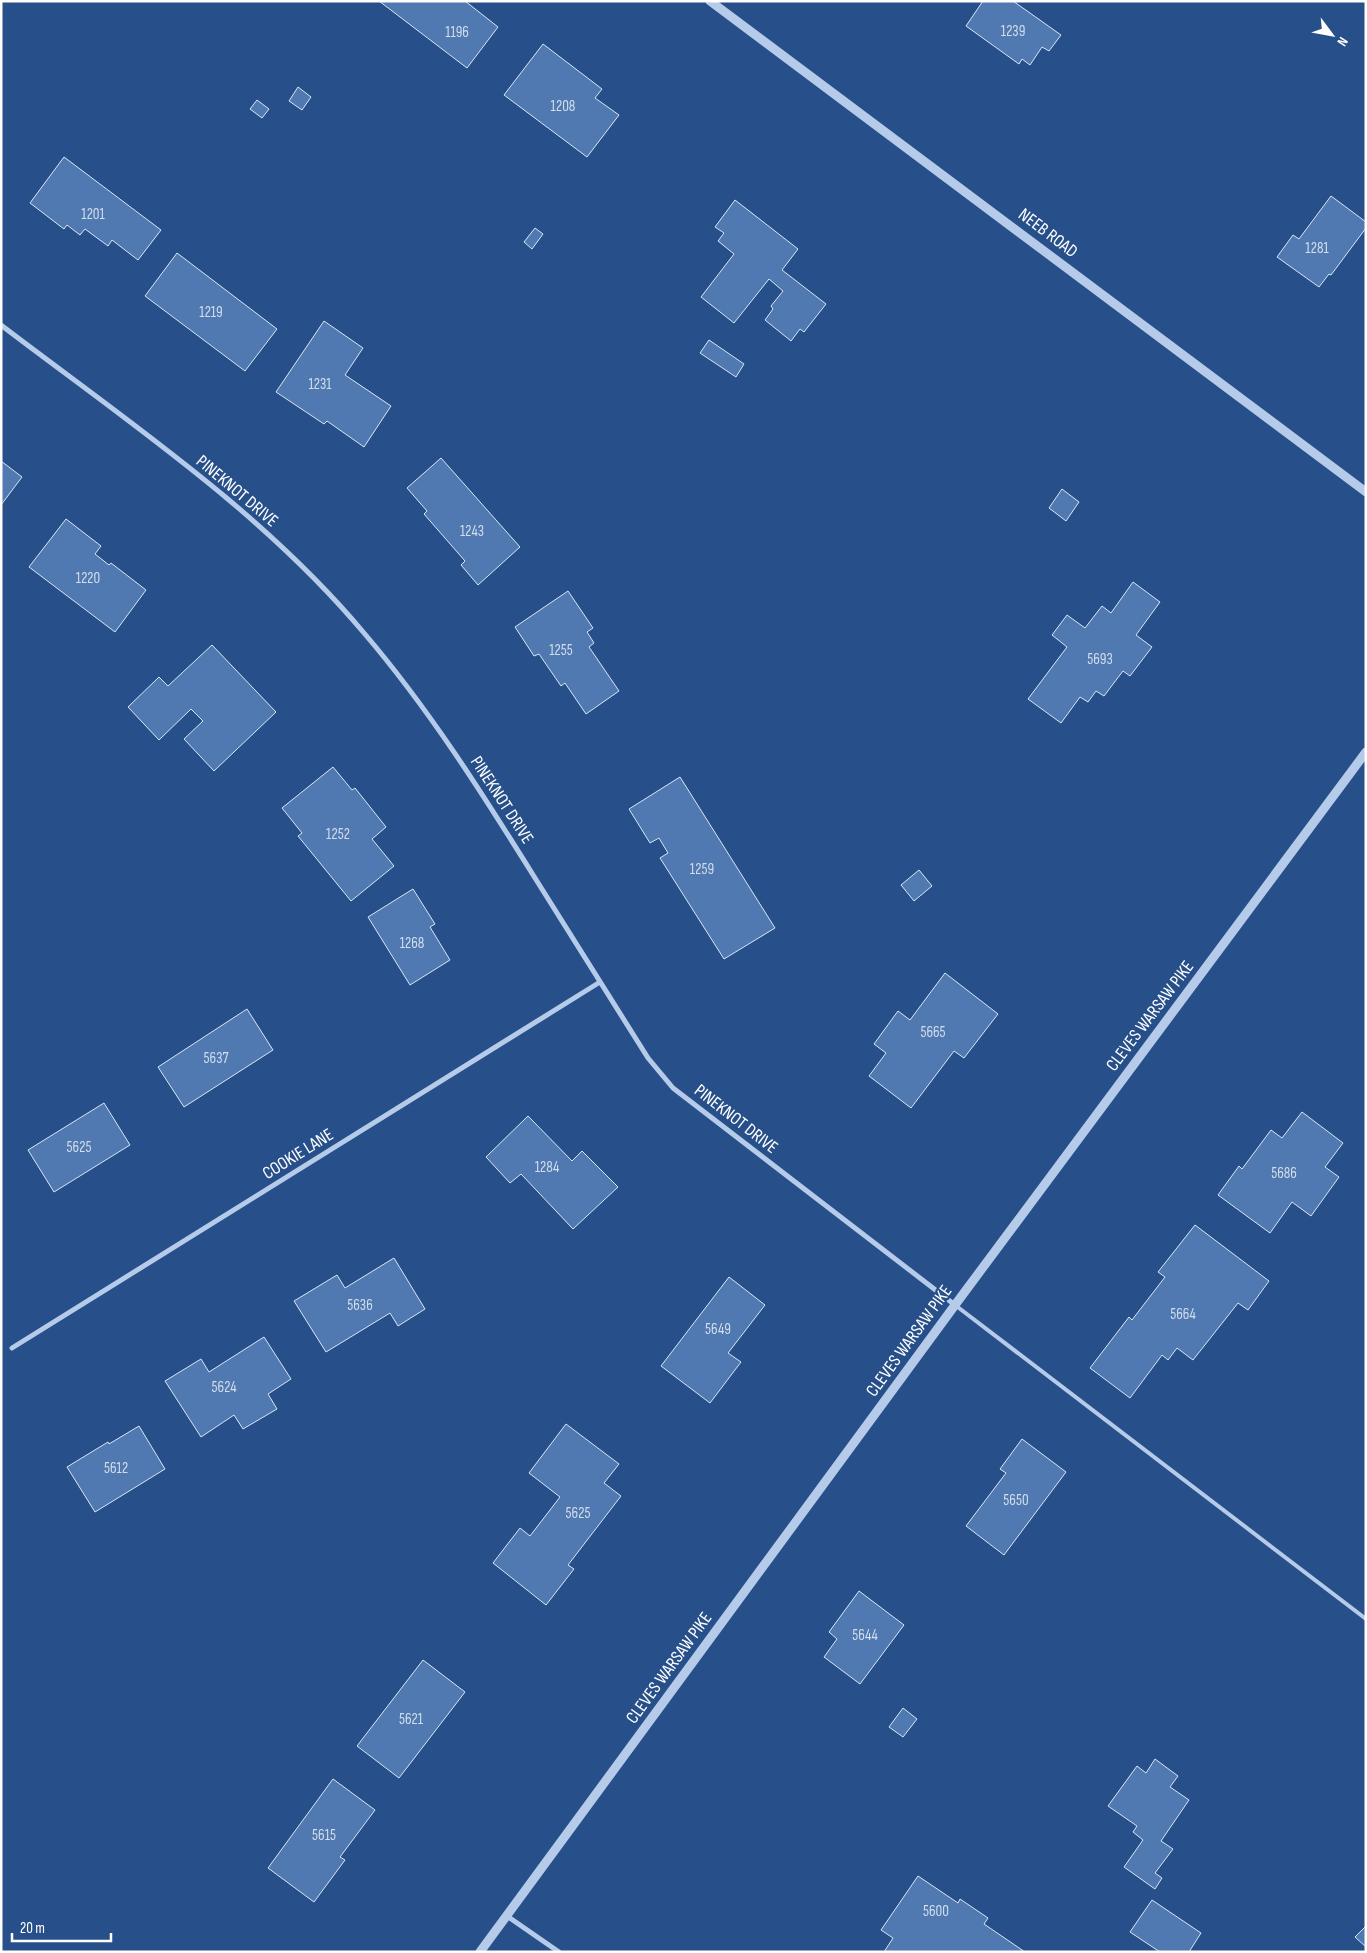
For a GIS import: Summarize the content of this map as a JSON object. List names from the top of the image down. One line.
{"streets":{"street":["NEEB ROAD","PINEKNOT DRIVE","CLEVES WARSAW PIKE","COOKIE LANE"]},"crossings":[["PINEKNOT DRIVE","CLEVES WARSAW PIKE"],["PINEKNOT DRIVE","COOKIE LANE"]],"house_numbers":["1239","1196","1208","1201","1281","1219","1231","1243","1220","1255","5693","1252","1259","1268","5665","5637","5625","1284","5686","5636","5664","5649","5624","5612","5650","5625","5644","5621","5615","5600"],"scale_bar":"20 m","north":"bottom right"}
